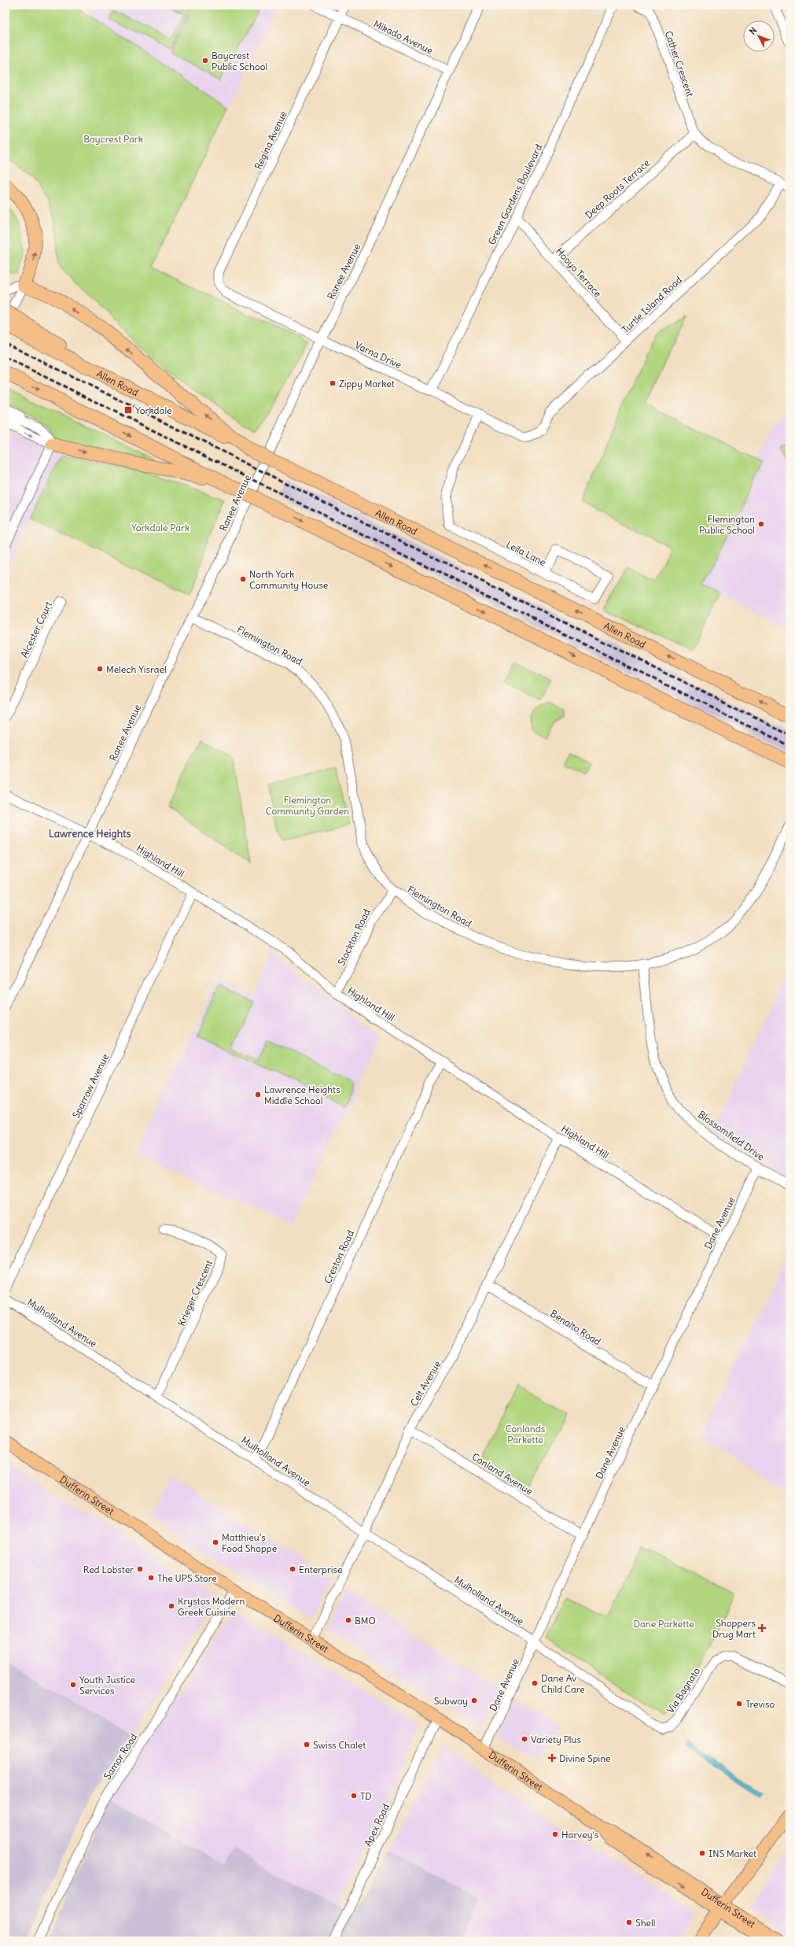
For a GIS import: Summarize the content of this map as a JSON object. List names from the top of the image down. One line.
{"streets":{"highway":["Allen Road"],"main road":["Dufferin Street"],"street":["Mikado Avenue","Cather Crescent","Regina Avenue","Deep Roots Terrace","Green Gardens Boulevard","Ranee Avenue","Hooyo Terrace","Turtle Island Road","Varna Drive","Leila Lane","Alcester Court","Flemington Road","Highland Hill","Stockton Road","Sparrow Avenue","Blossomfield Drive","Dane Avenue","Creston Road","Krieger Crescent","Mulholland Avenue","Benalto Road","Celt Avenue","Conland Avenue","Via Bagnato","Samor Road","Apex Road"]},"crossings":[["Mikado Avenue","Regina Avenue"],["Mikado Avenue","Ranee Avenue"],["Cather Crescent","Deep Roots Terrace"],["Regina Avenue","Varna Drive"],["Deep Roots Terrace","Hooyo Terrace"],["Green Gardens Boulevard","Hooyo Terrace"],["Green Gardens Boulevard","Varna Drive"],["Ranee Avenue","Varna Drive"],["Ranee Avenue","Flemington Road"],["Ranee Avenue","Highland Hill"],["Hooyo Terrace","Turtle Island Road"],["Turtle Island Road","Varna Drive"],["Varna Drive","Leila Lane"],["Flemington Road","Stockton Road"],["Flemington Road","Blossomfield Drive"],["Highland Hill","Stockton Road"],["Highland Hill","Sparrow Avenue"],["Highland Hill","Dane Avenue"],["Highland Hill","Creston Road"],["Highland Hill","Celt Avenue"],["Blossomfield Drive","Dane Avenue"],["Dane Avenue","Mulholland Avenue"],["Dane Avenue","Benalto Road"],["Dane Avenue","Conland Avenue"],["Dane Avenue","Dufferin Street"],["Dane Avenue","Via Bagnato"],["Creston Road","Mulholland Avenue"],["Krieger Crescent","Mulholland Avenue"],["Mulholland Avenue","Celt Avenue"],["Mulholland Avenue","Via Bagnato"],["Benalto Road","Celt Avenue"],["Celt Avenue","Conland Avenue"],["Celt Avenue","Dufferin Street"],["Dufferin Street","Samor Road"],["Dufferin Street","Apex Road"]],"districts":["Lawrence Heights"],"parks":["Baycrest Park","Yorkdale Park","Flemington Community Garden","Conlands Parkette","Dane Parkette"],"places":{"other":["Baycrest Public School","Zippy Market","Flemington Public School","North York Community House","Melech Yisrael","Lawrence Heights Middle School","Matthieu’s Food Shoppe","Red Lobster","Enterprise","The UPS Store","Krystos Modern Greek Cuisine","BMO","Dane Av Child Care","Youth Justice Services","Subway","Treviso","Variety Plus","Swiss Chalet","TD","Harvey's","INS Market","Shell"],"transit":["Yorkdale"],"health":["Shoppers Drug Mart","Divine Spine"]},"north":"top left"}
